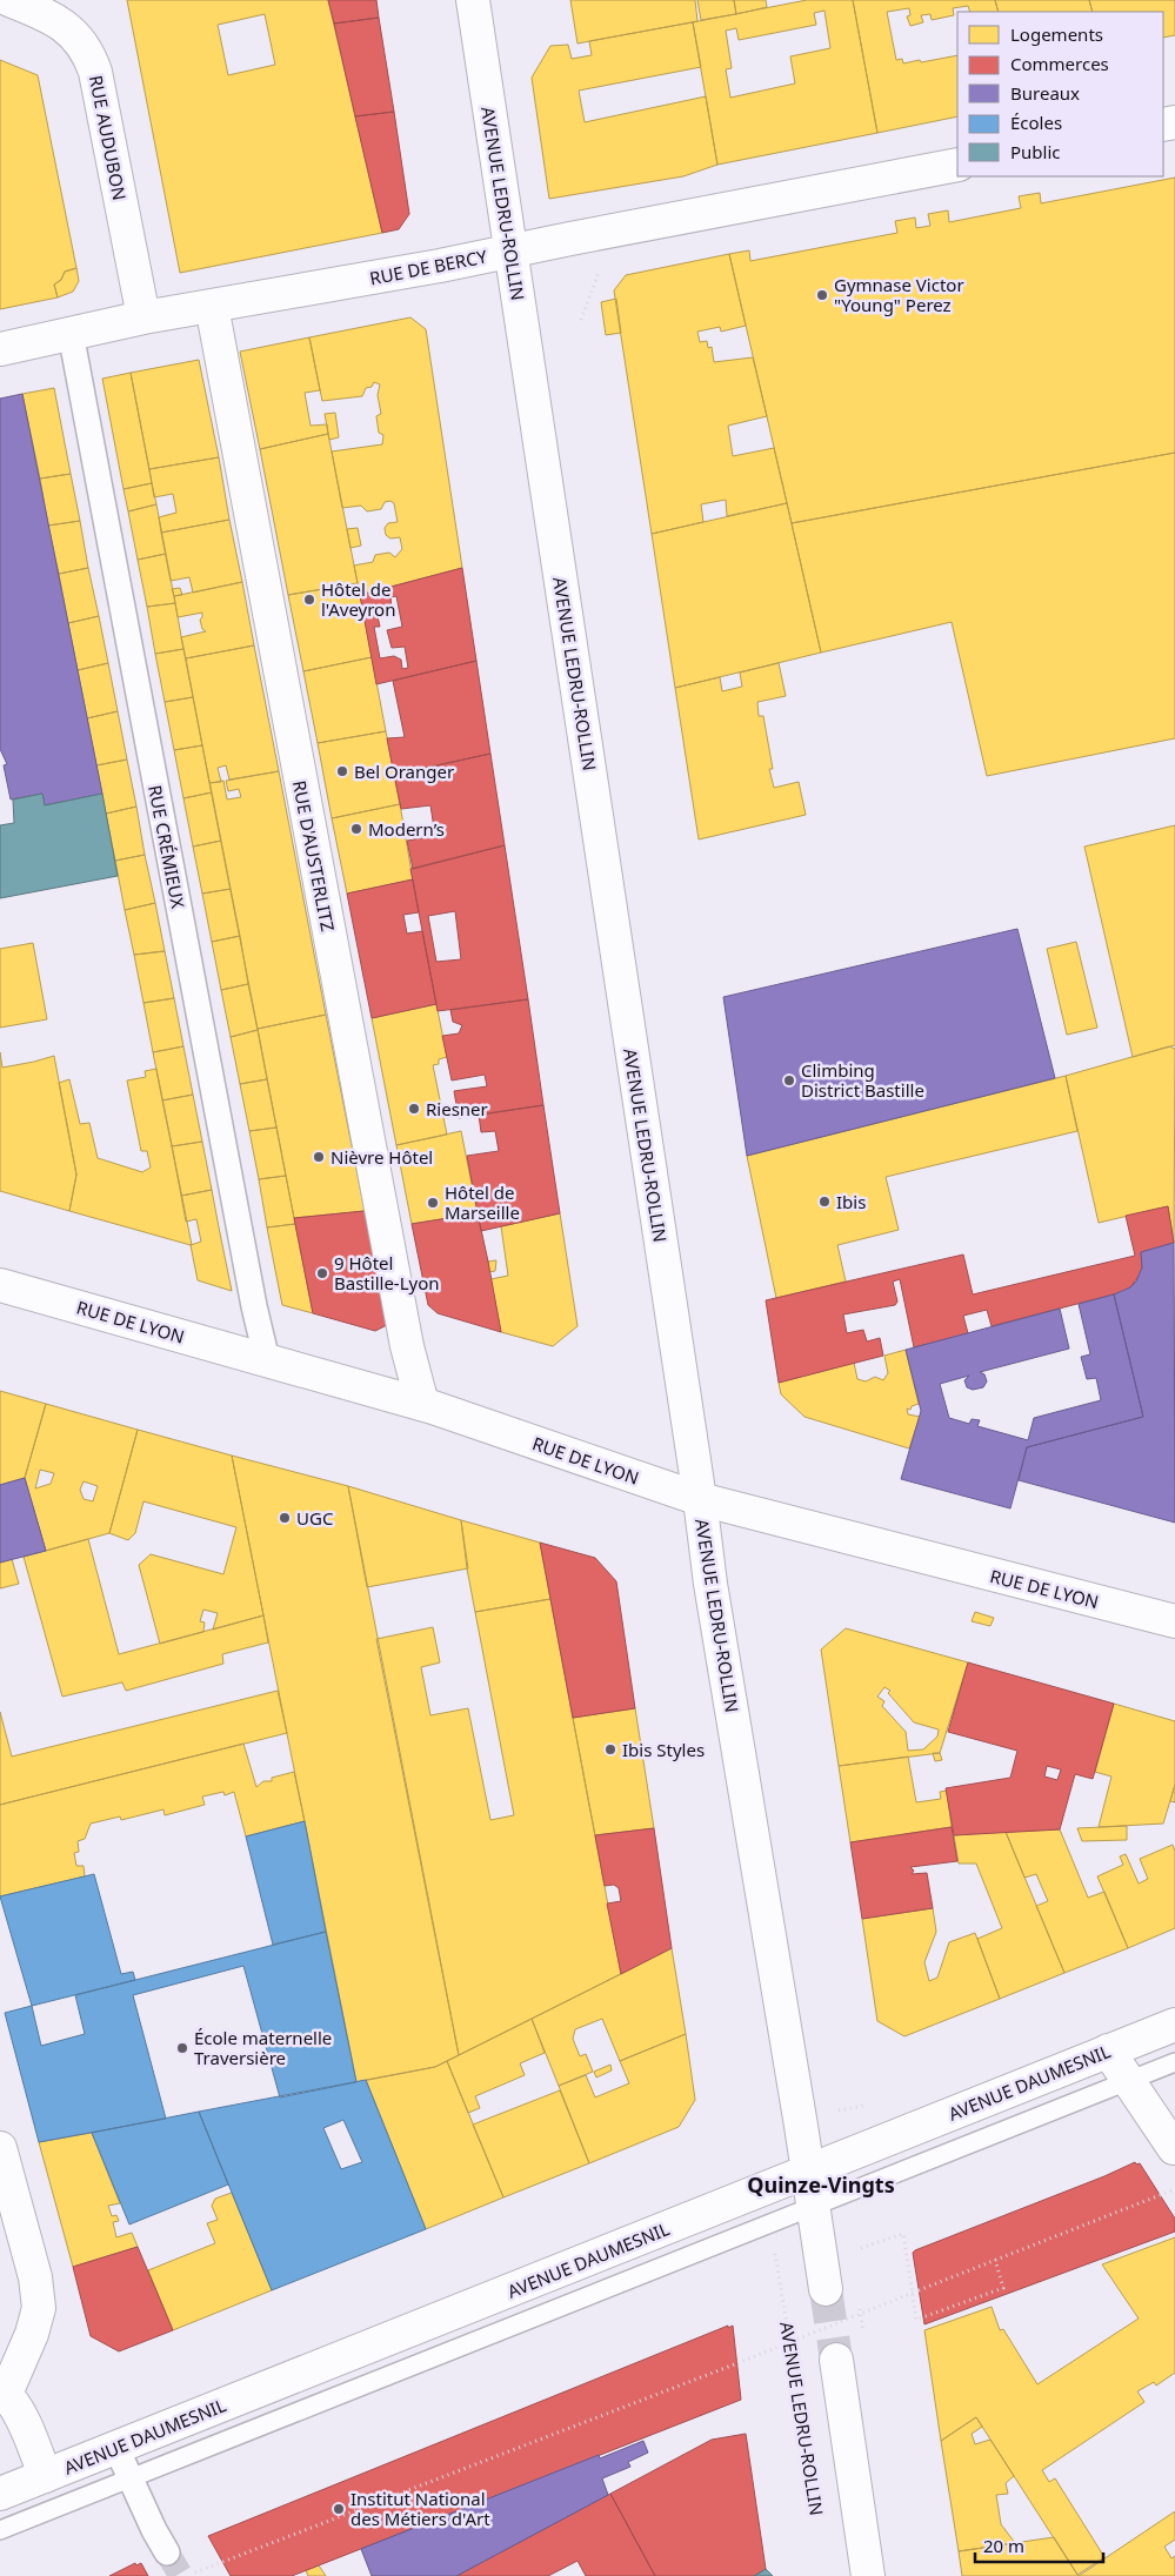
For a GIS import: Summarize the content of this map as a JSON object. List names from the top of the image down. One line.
{"streets":{"street":["RUE AUDUBON","AVENUE LEDRU-ROLLIN","RUE DE BERCY","RUE CRÉMIEUX","RUE D'AUSTERLITZ","RUE DE LYON","AVENUE DAUMESNIL"]},"crossings":[["RUE AUDUBON","RUE DE BERCY"],["AVENUE LEDRU-ROLLIN","RUE DE BERCY"],["AVENUE LEDRU-ROLLIN","RUE DE LYON"],["AVENUE LEDRU-ROLLIN","AVENUE DAUMESNIL"],["RUE DE BERCY","RUE CRÉMIEUX"],["RUE DE BERCY","RUE D'AUSTERLITZ"],["RUE CRÉMIEUX","RUE DE LYON"],["RUE D'AUSTERLITZ","RUE DE LYON"]],"districts":["Quinze-Vingts"],"places":["Gymnase Victor \"Young\" Perez","Hôtel de l'Aveyron","Bel Oranger","Modern’s","Climbing District Bastille","Riesner","Nièvre Hôtel","Ibis","Hôtel de Marseille","9 Hôtel Bastille-Lyon","UGC","Ibis Styles","École maternelle Traversière","Institut National des Métiers d'Art"],"legend":["Logements","Commerces","Bureaux","Écoles","Public"],"scale_bar":"20 m"}
